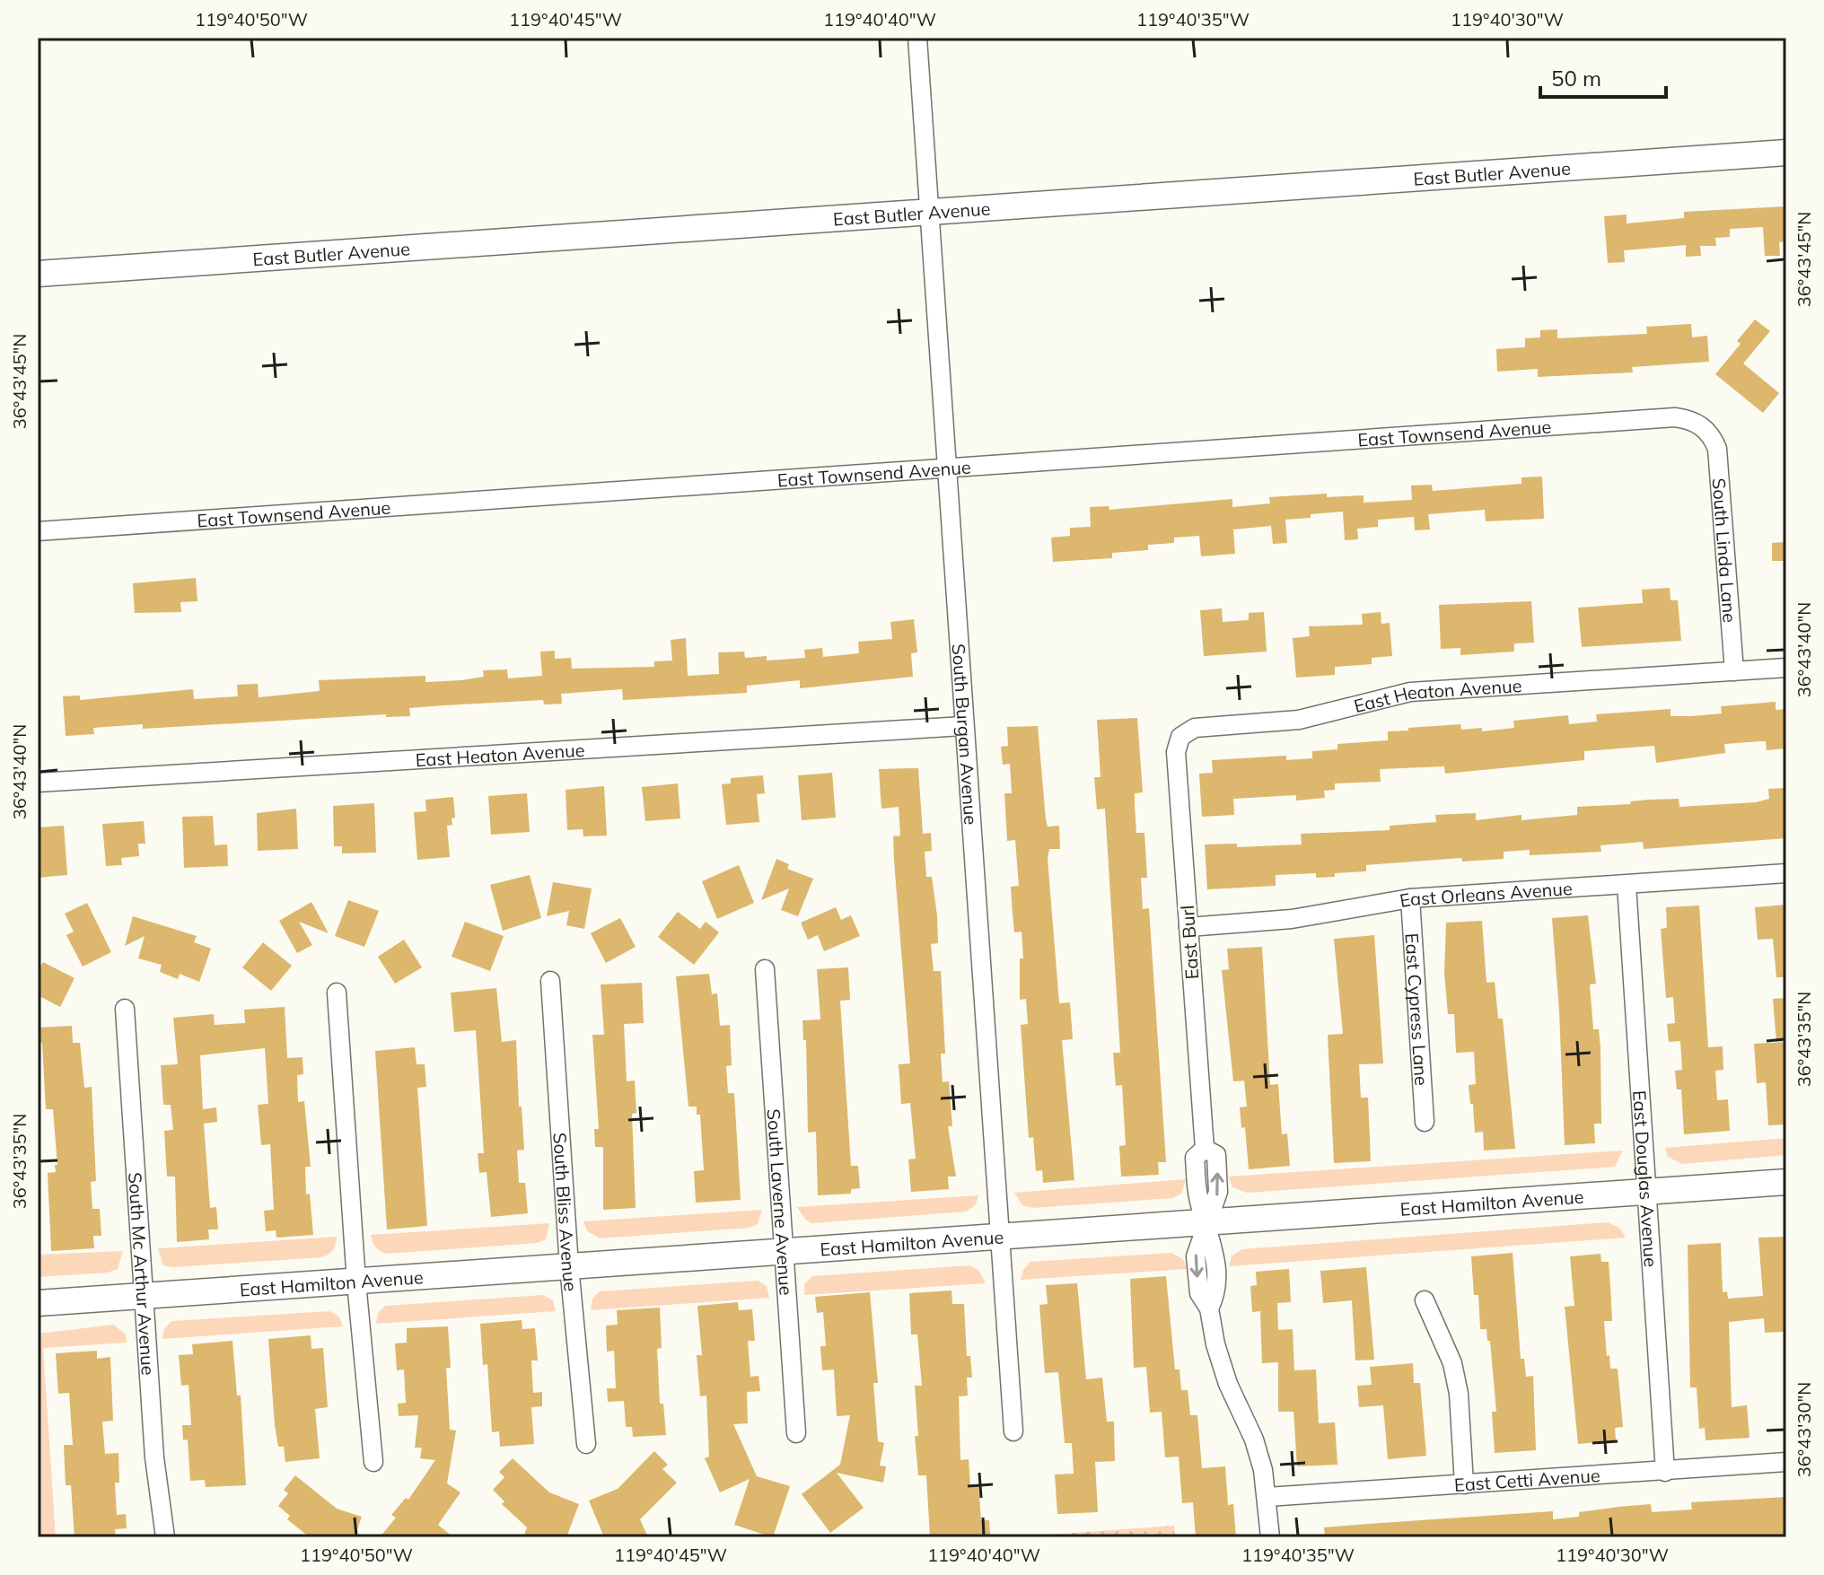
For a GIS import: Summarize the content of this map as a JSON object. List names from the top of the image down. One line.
{"streets":{"street":["East Butler Avenue","East Townsend Avenue","South Linda Lane","East Heaton Avenue","South Burgan Avenue","East Orleans Avenue","East Burl","East Cypress Lane","East Douglas Avenue","South Laverne Avenue","East Hamilton Avenue","South Bliss Avenue","South Mc Arthur Avenue","East Cetti Avenue"]},"crossings":[["East Butler Avenue","South Burgan Avenue"],["East Townsend Avenue","South Linda Lane"],["East Townsend Avenue","South Burgan Avenue"],["South Linda Lane","East Heaton Avenue"],["East Heaton Avenue","South Burgan Avenue"],["East Heaton Avenue","East Burl"],["South Burgan Avenue","East Hamilton Avenue"],["East Orleans Avenue","East Burl"],["East Orleans Avenue","East Cypress Lane"],["East Orleans Avenue","East Douglas Avenue"],["East Burl","East Hamilton Avenue"],["East Douglas Avenue","East Hamilton Avenue"],["East Douglas Avenue","East Cetti Avenue"],["South Laverne Avenue","East Hamilton Avenue"],["East Hamilton Avenue","South Bliss Avenue"],["East Hamilton Avenue","South Mc Arthur Avenue"]],"scale_bar":"50 m","coordinates":["119°40'50\"W","119°40'45\"W","119°40'40\"W","119°40'35\"W","119°40'30\"W","36°43'45\"N","36°43'40\"N","36°43'35\"N","36°43'30\"N"]}
